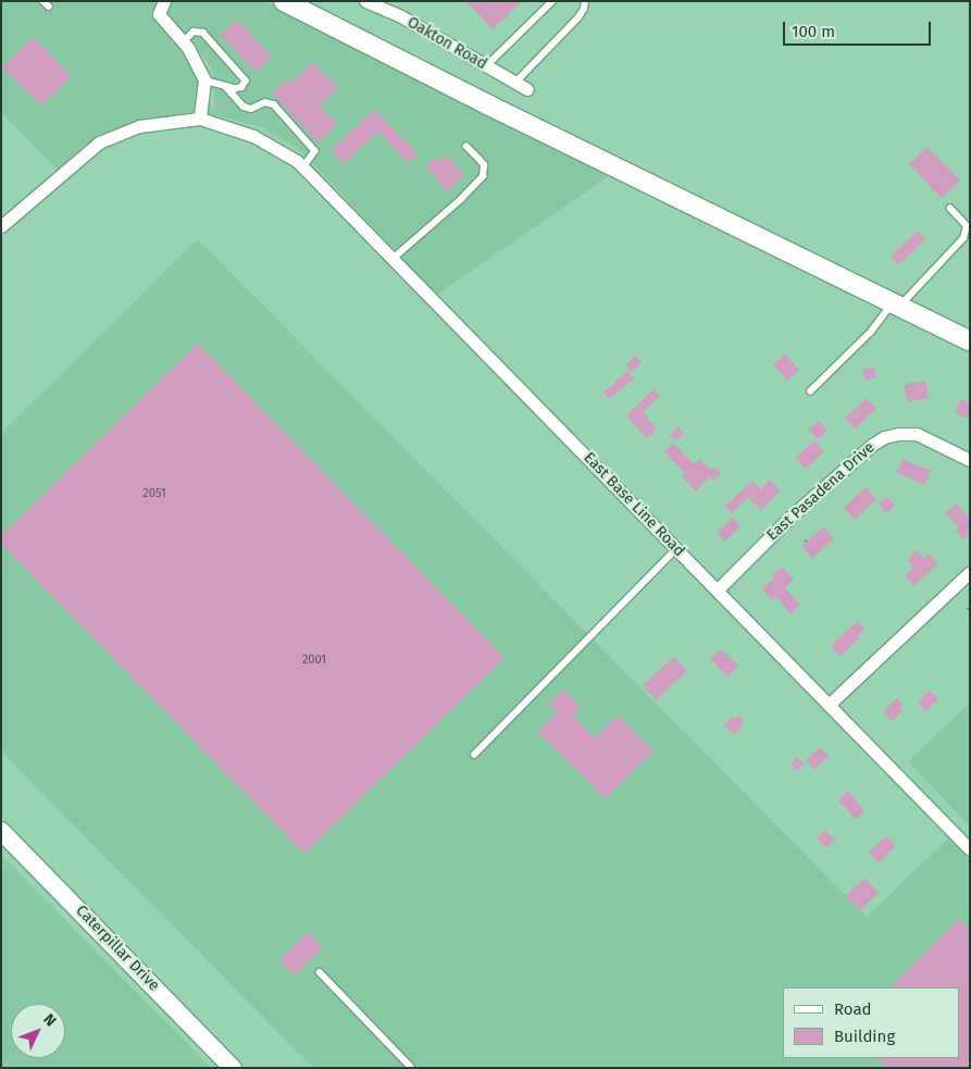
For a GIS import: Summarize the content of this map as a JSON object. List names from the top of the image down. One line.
{"streets":{"street":["Oakton Road","East Pasadena Drive","East Base Line Road","Caterpillar Drive"]},"crossings":[["East Pasadena Drive","East Base Line Road"]],"house_numbers":["2051","2001"],"legend":["Road","Building"],"scale_bar":"100 m","north":"top right"}
